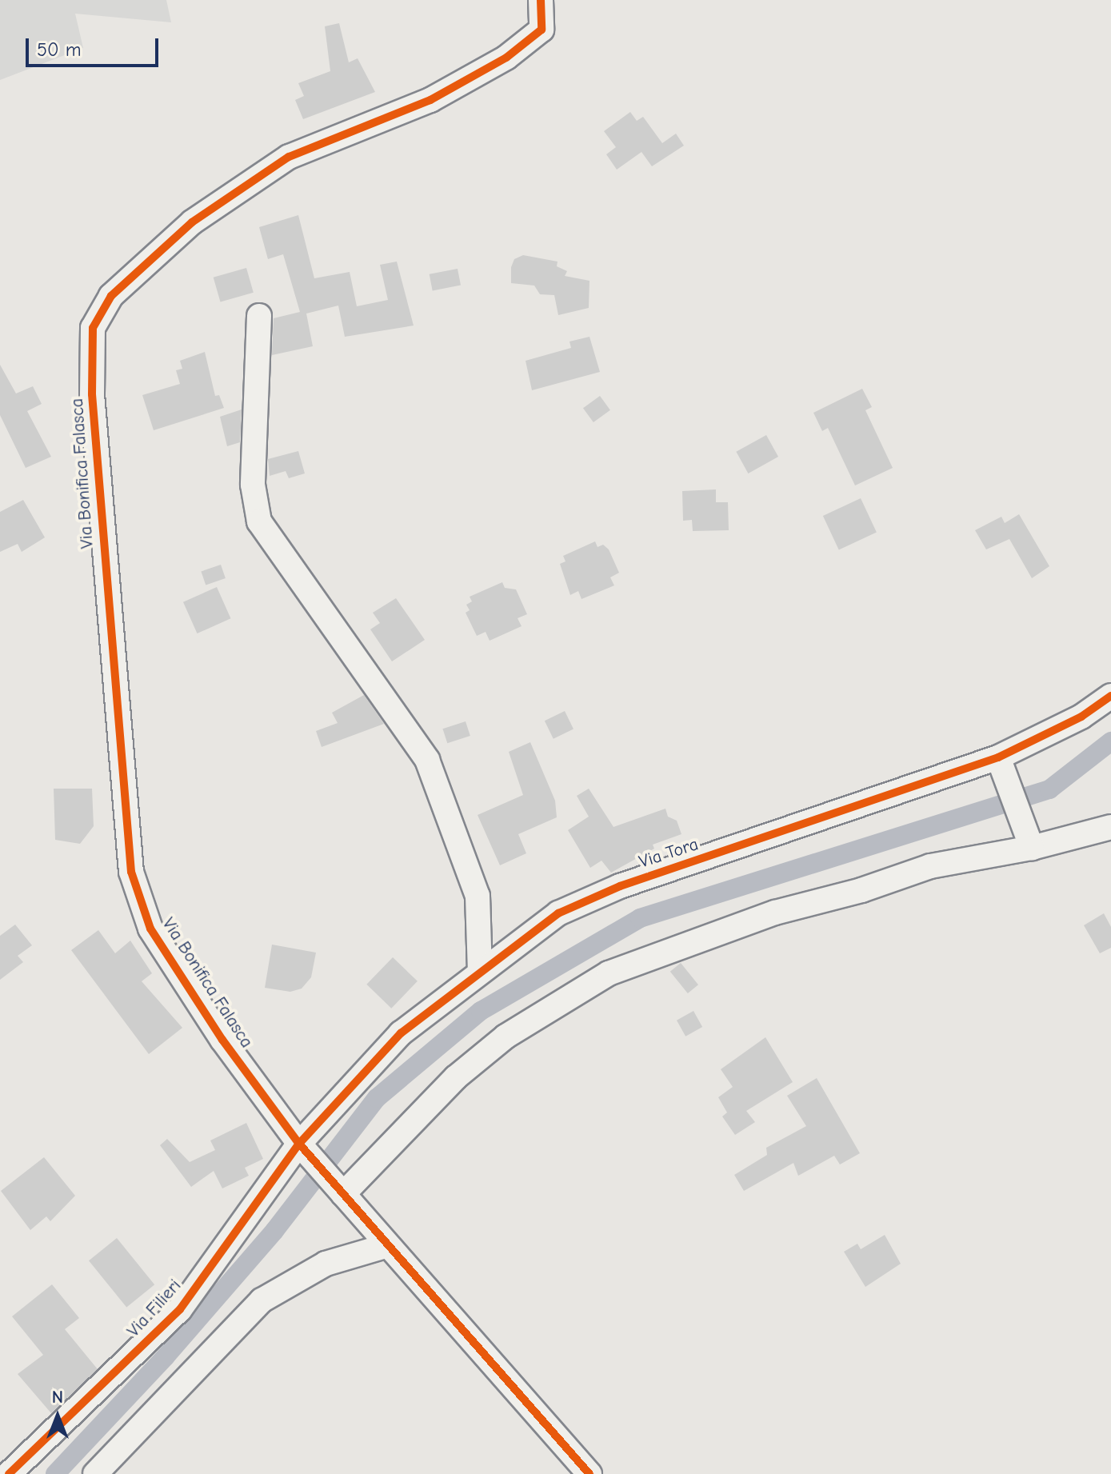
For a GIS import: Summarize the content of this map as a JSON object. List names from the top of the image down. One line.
{"streets":{"street":["Via Bonifica Falasca","Via Tora","Via Filieri"]},"crossings":[["Via Bonifica Falasca","Via Tora"],["Via Bonifica Falasca","Via Filieri"],["Via Tora","Via Filieri"]],"scale_bar":"50 m","north":"top"}
